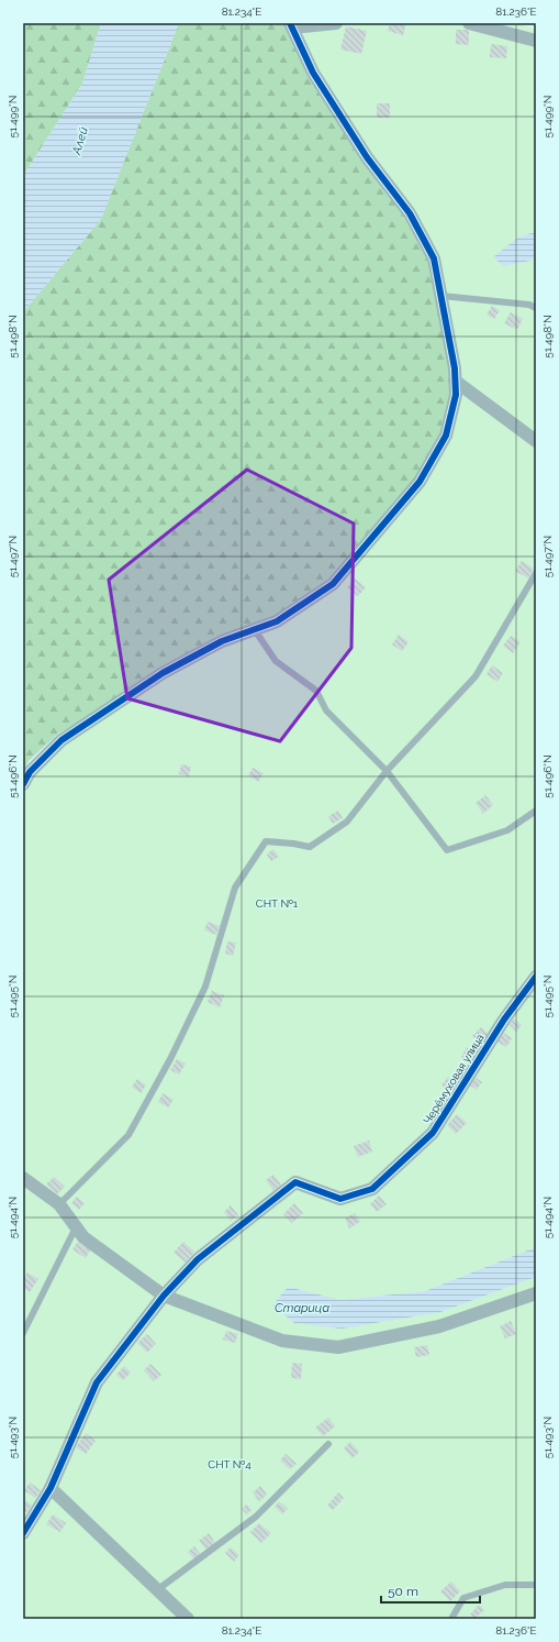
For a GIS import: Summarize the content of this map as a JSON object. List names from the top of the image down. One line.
{"streets":{"street":["Черёмуховая улица"]},"water":["Алей","Старица"],"parks":["СНТ №1","СНТ №4"],"scale_bar":"50 m","coordinates":["81.234°E","81.236°E","51.499°N","51.498°N","51.497°N","51.496°N","51.495°N","51.494°N","51.493°N"]}
